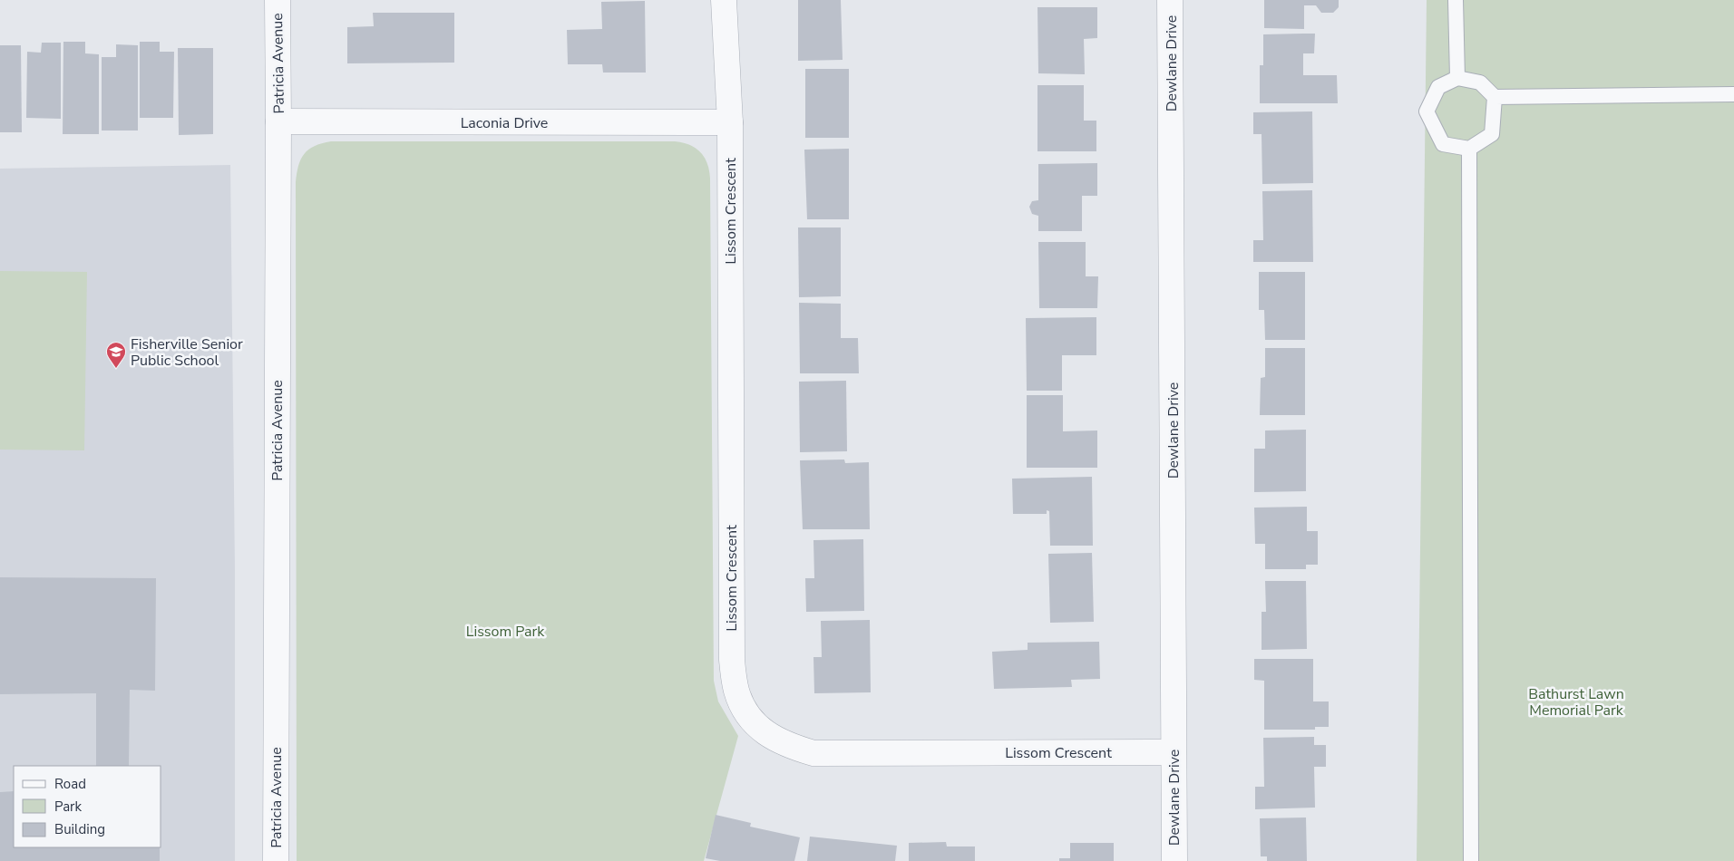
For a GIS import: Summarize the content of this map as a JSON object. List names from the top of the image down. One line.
{"streets":{"street":["Patricia Avenue","Dewlane Drive","Laconia Drive","Lissom Crescent"]},"crossings":[["Patricia Avenue","Laconia Drive"],["Dewlane Drive","Lissom Crescent"],["Laconia Drive","Lissom Crescent"]],"parks":["Lissom Park","Bathurst Lawn Memorial Park"],"places":{"school or university":["Fisherville Senior Public School"]},"legend":["Road","Park","Building"]}
